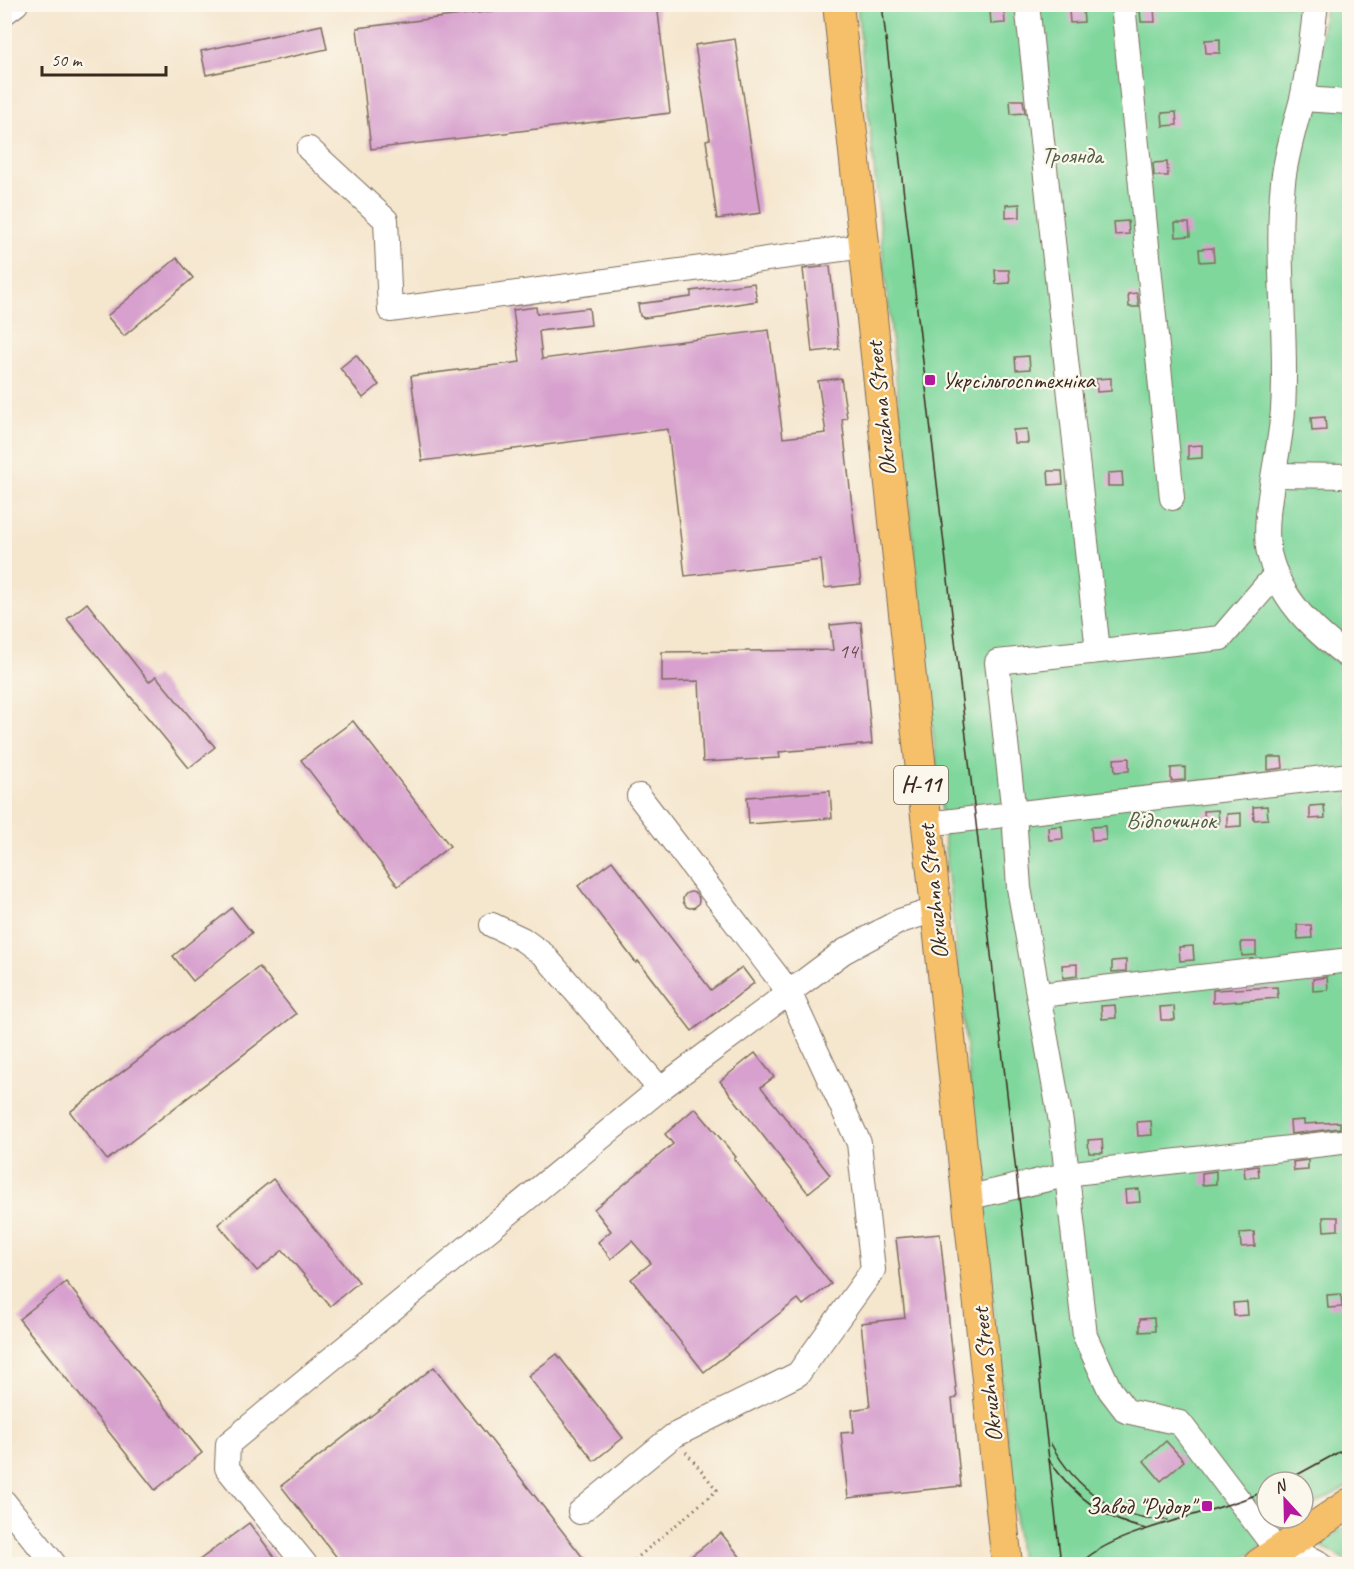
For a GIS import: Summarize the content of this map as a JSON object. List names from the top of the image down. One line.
{"streets":{"main road":["Okruzhna Street","Н-11"]},"parks":["Троянда","Відпочинок"],"places":{"transit":["Укрсільгосптехніка","Завод \"Рудор\""]},"house_numbers":["14"],"scale_bar":"50 m","north":"top"}
